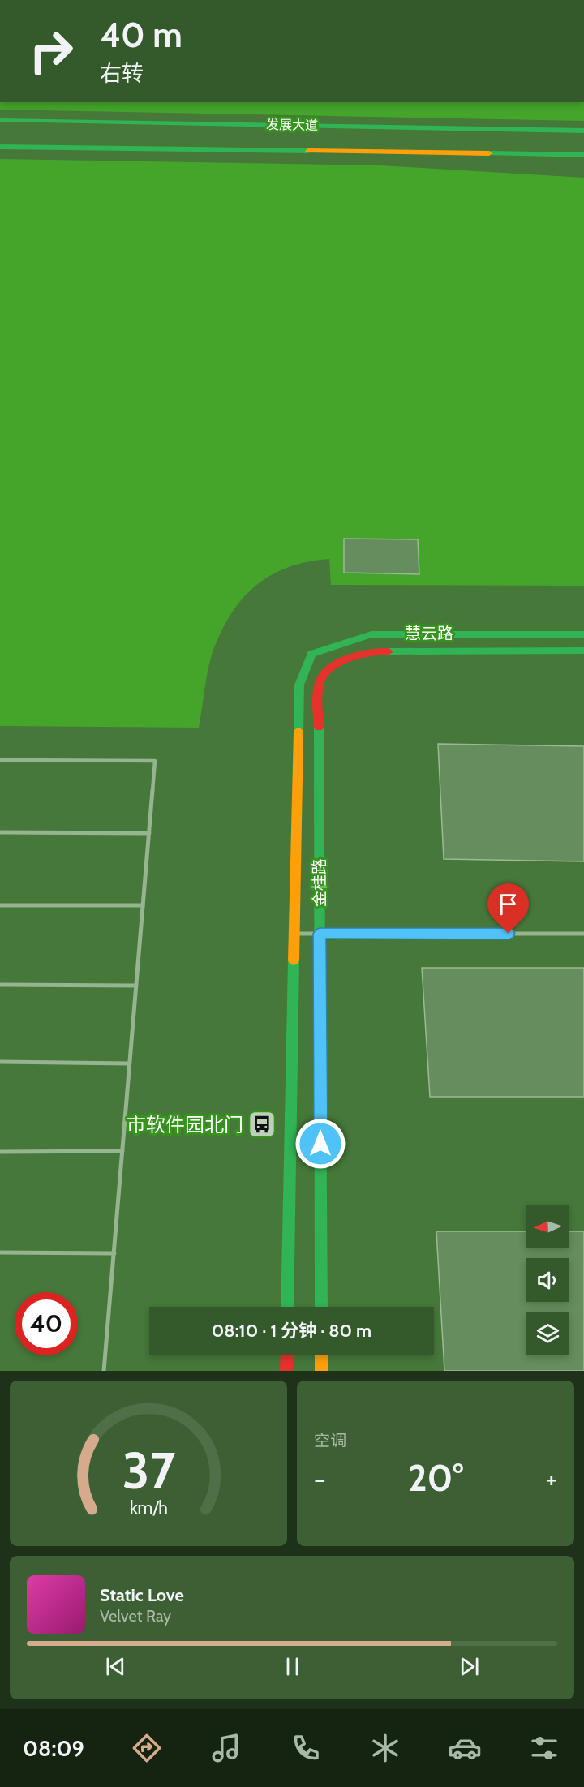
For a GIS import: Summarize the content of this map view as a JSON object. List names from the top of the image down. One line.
{"streets":{"street":["发展大道","慧云路","金桂路"]},"crossings":[["慧云路","金桂路"]],"places":{"bus stop":["市软件园北门"]},"north":"left","page":{"turn":["40 m","右转"],"limit":"40","trip":"08:10 · 1 分钟 · 80 m","tile":"空调","heat":["−","20°","+"],"song":["Static Love","Velvet Ray"],"tabs":"08:09","gauge":["37","km/h"]}}
